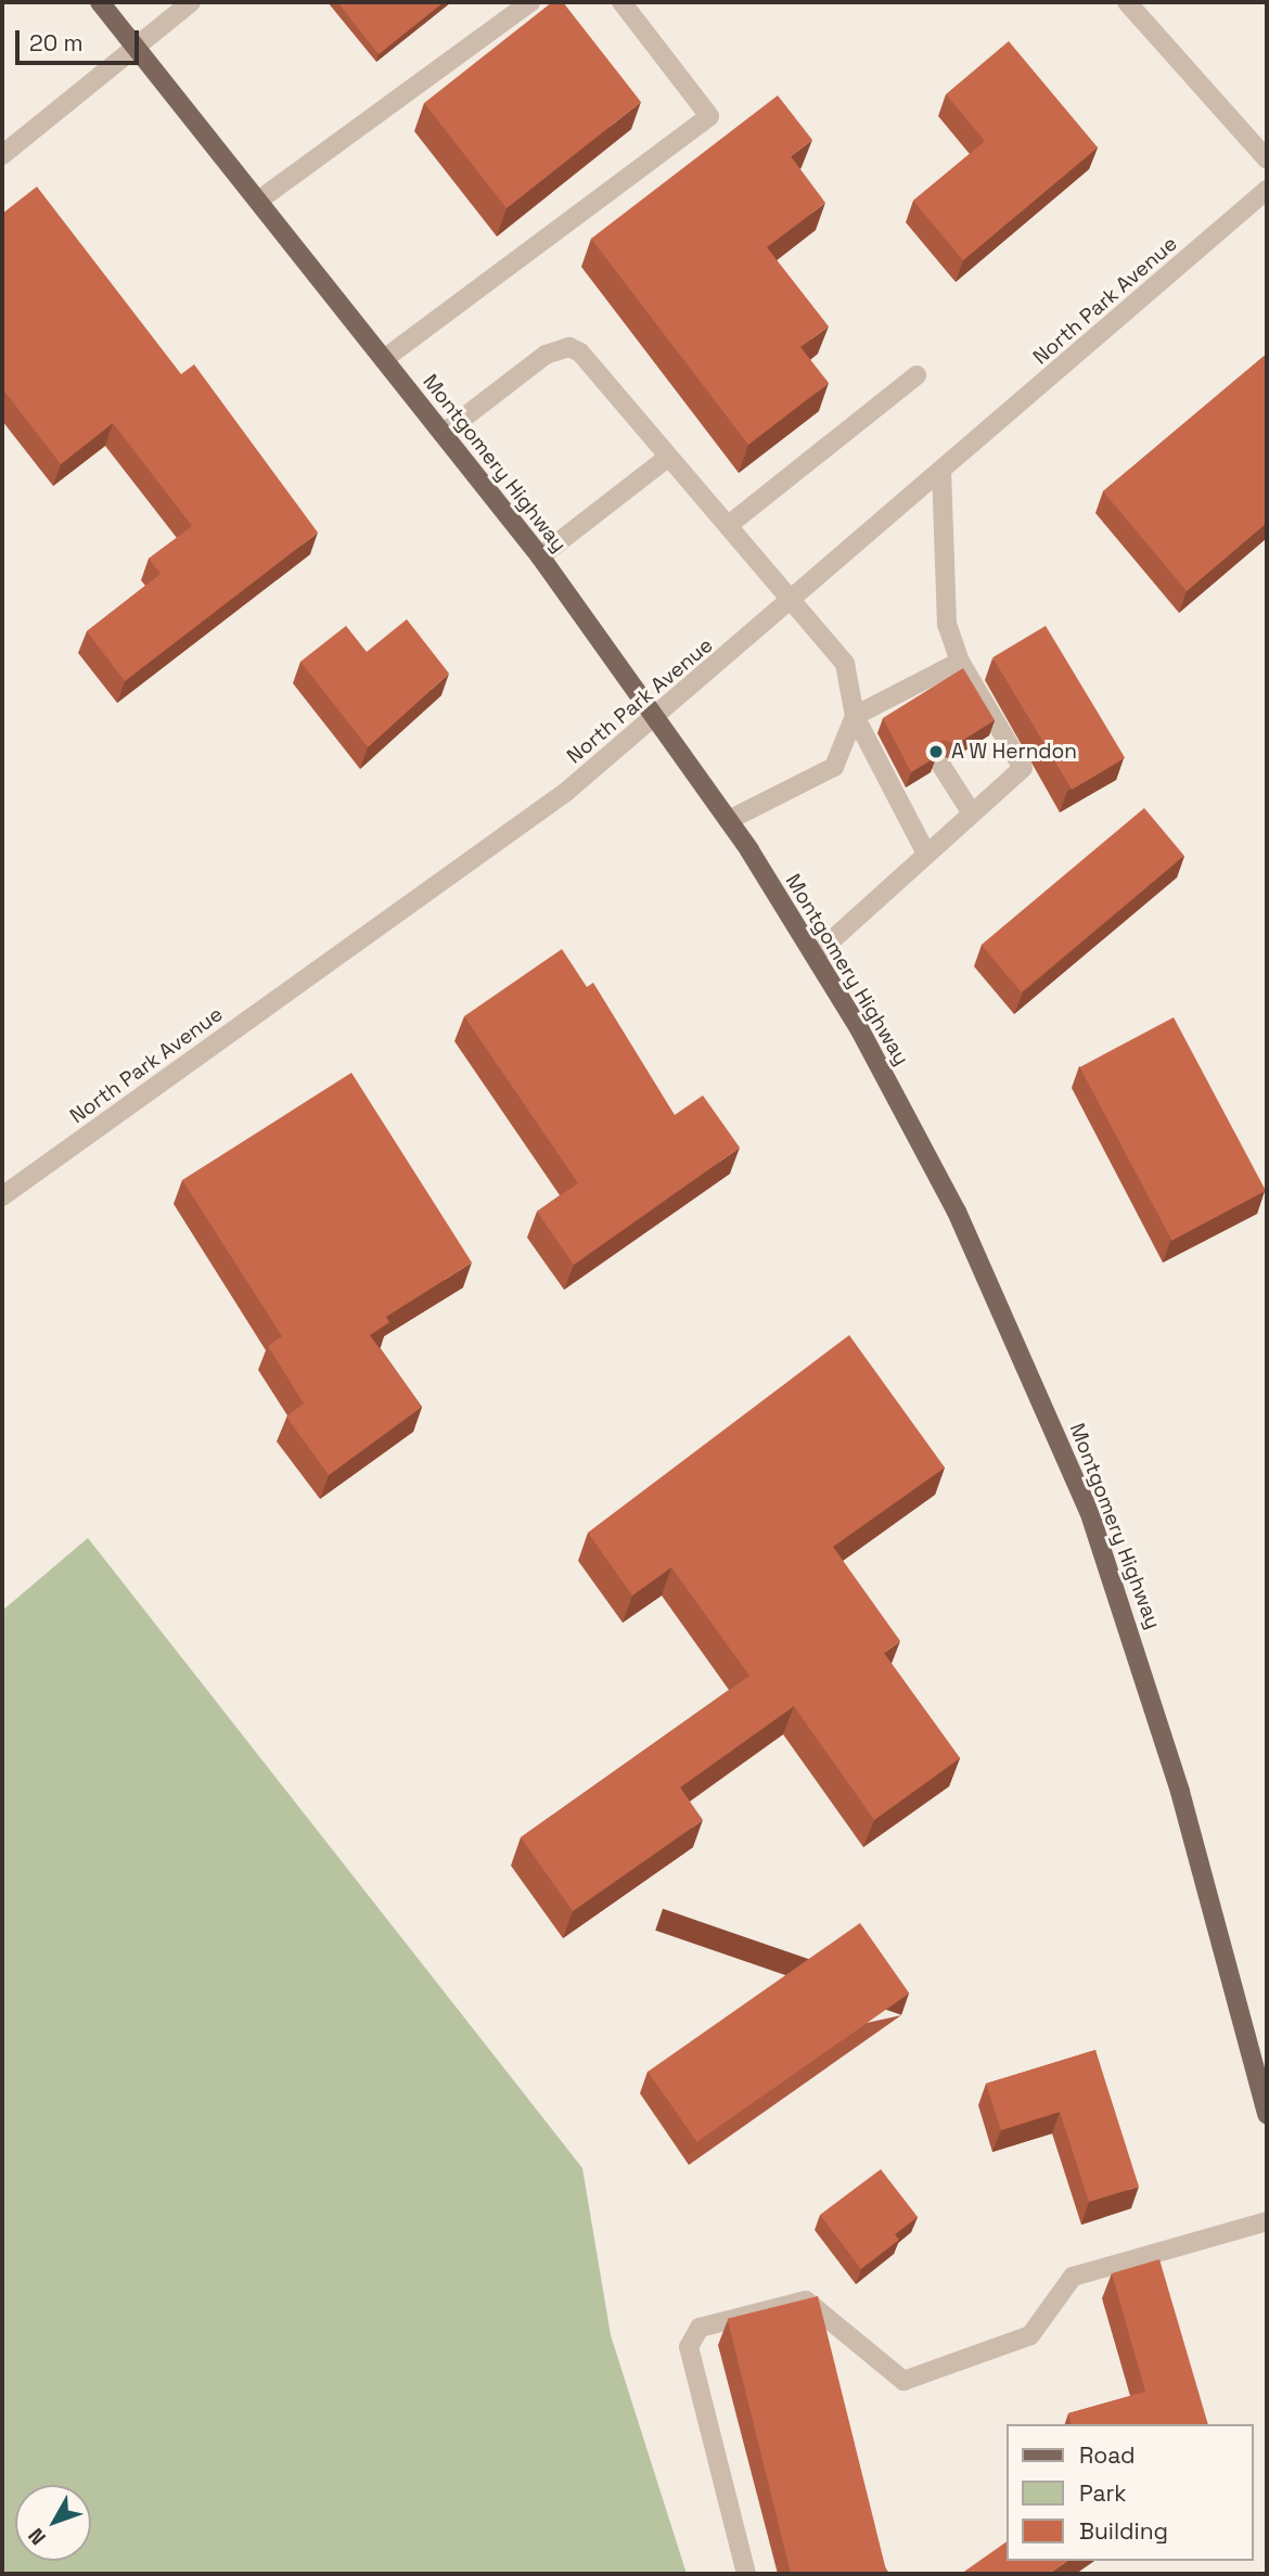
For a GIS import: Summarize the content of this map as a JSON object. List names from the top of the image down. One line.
{"streets":{"main road":["Montgomery Highway"],"street":["North Park Avenue"]},"crossings":[["North Park Avenue","Montgomery Highway"]],"places":["A W Herndon"],"legend":["Road","Park","Building"],"scale_bar":"20 m","north":"bottom left"}
